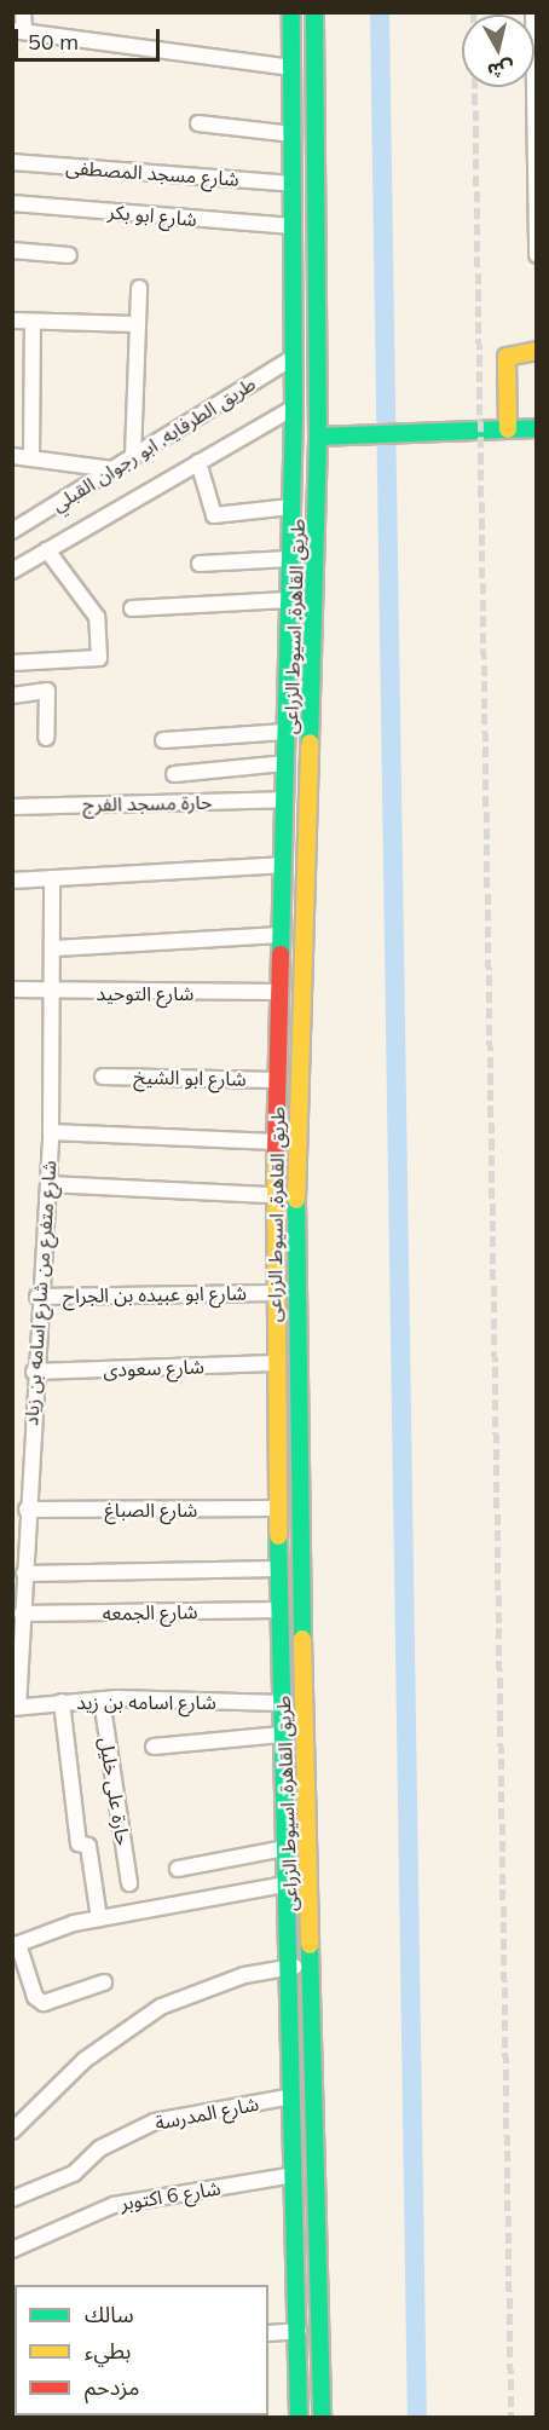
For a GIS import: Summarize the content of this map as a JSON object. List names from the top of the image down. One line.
{"streets":{"main road":["طريق القاهرة, اسيوط الزراعى"],"street":["شارع مسجد المصطفى","شارع ابو بكر","طريق الطرفايه, ابو رجوان القبلي","حارة مسجد الفرج","شارع التوحيد","شارع ابو الشيخ","شارع متفرع من شارع اسامه بن زياد","شارع ابو عبيده بن الجراح","شارع سعودى","شارع الصباغ","شارع الجمعه","شارع اسامه بن زيد","حارة على خليل","شارع المدرسة","شارع 6 اكتوبر"]},"crossings":[["شارع مسجد المصطفى","طريق القاهرة, اسيوط الزراعى"],["شارع ابو بكر","طريق القاهرة, اسيوط الزراعى"],["طريق الطرفايه, ابو رجوان القبلي","طريق القاهرة, اسيوط الزراعى"],["طريق القاهرة, اسيوط الزراعى","حارة مسجد الفرج"],["طريق القاهرة, اسيوط الزراعى","شارع التوحيد"],["طريق القاهرة, اسيوط الزراعى","شارع ابو الشيخ"],["طريق القاهرة, اسيوط الزراعى","شارع ابو عبيده بن الجراح"],["طريق القاهرة, اسيوط الزراعى","شارع سعودى"],["طريق القاهرة, اسيوط الزراعى","شارع الصباغ"],["طريق القاهرة, اسيوط الزراعى","شارع الجمعه"],["طريق القاهرة, اسيوط الزراعى","شارع اسامه بن زيد"],["طريق القاهرة, اسيوط الزراعى","شارع المدرسة"],["طريق القاهرة, اسيوط الزراعى","شارع 6 اكتوبر"],["شارع التوحيد","شارع متفرع من شارع اسامه بن زياد"],["شارع متفرع من شارع اسامه بن زياد","شارع ابو عبيده بن الجراح"],["شارع متفرع من شارع اسامه بن زياد","شارع سعودى"],["شارع متفرع من شارع اسامه بن زياد","شارع الصباغ"],["شارع متفرع من شارع اسامه بن زياد","شارع الجمعه"],["شارع متفرع من شارع اسامه بن زياد","شارع اسامه بن زيد"],["شارع اسامه بن زيد","حارة على خليل"]],"legend":["سالك","بطيء","مزدحم"],"scale_bar":"50 m","north":"bottom"}
